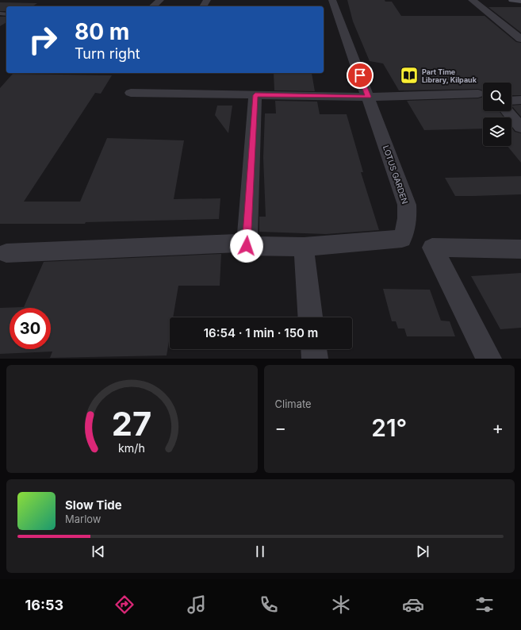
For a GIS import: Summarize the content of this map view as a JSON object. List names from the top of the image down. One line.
{"streets":{"street":["LOTUS GARDEN"]},"places":{"library":["Part Time Library, Kilpauk"]},"page":{"turn":["80 m","Turn right"],"limit":"30","trip":"16:54 · 1 min · 150 m","tile":"Climate","heat":["−","21°","+"],"song":["Slow Tide","Marlow"],"tabs":"16:53","gauge":["27","km/h"]}}
